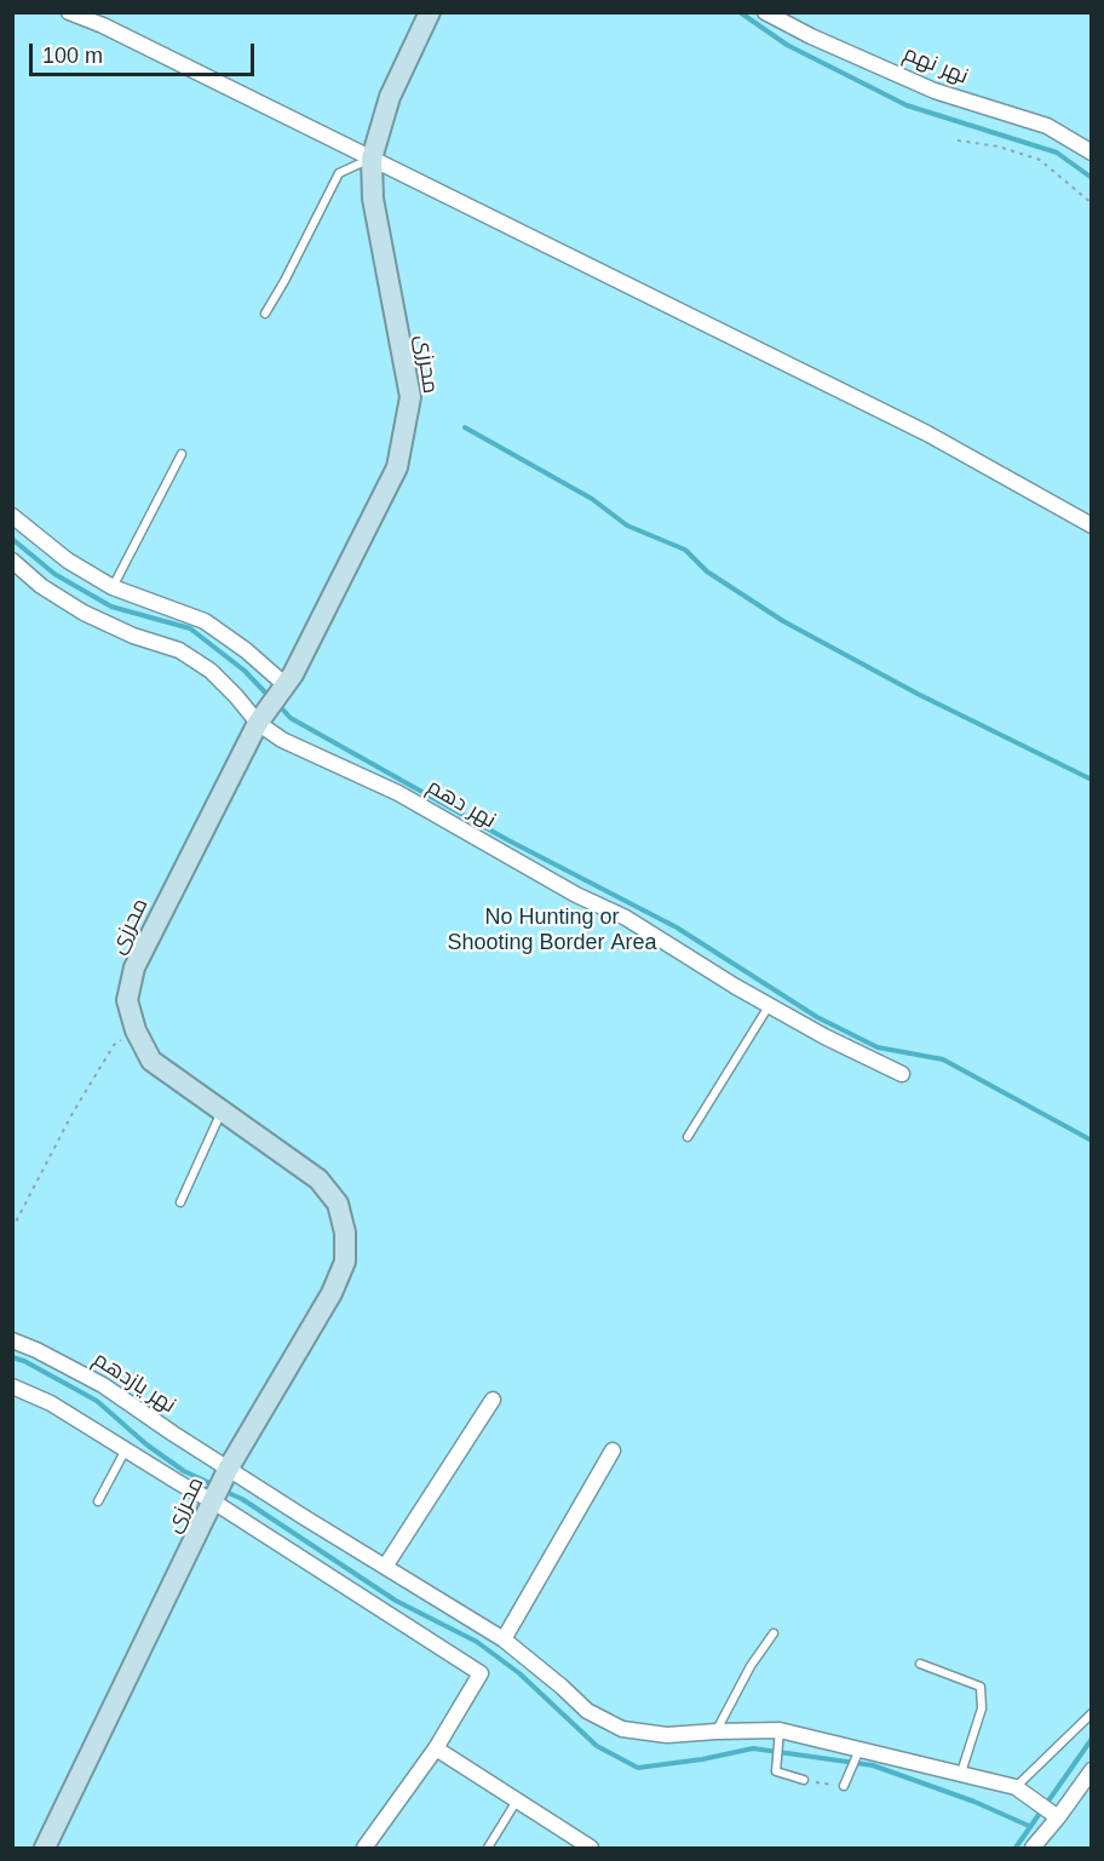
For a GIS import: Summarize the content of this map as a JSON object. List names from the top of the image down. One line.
{"streets":{"street":["نهر نهم","محرزی","نهر دهم","نهر یازدهم"]},"crossings":[["محرزی","نهر دهم"],["محرزی","نهر یازدهم"]],"parks":["No Hunting or Shooting Border Area"],"scale_bar":"100 m"}
